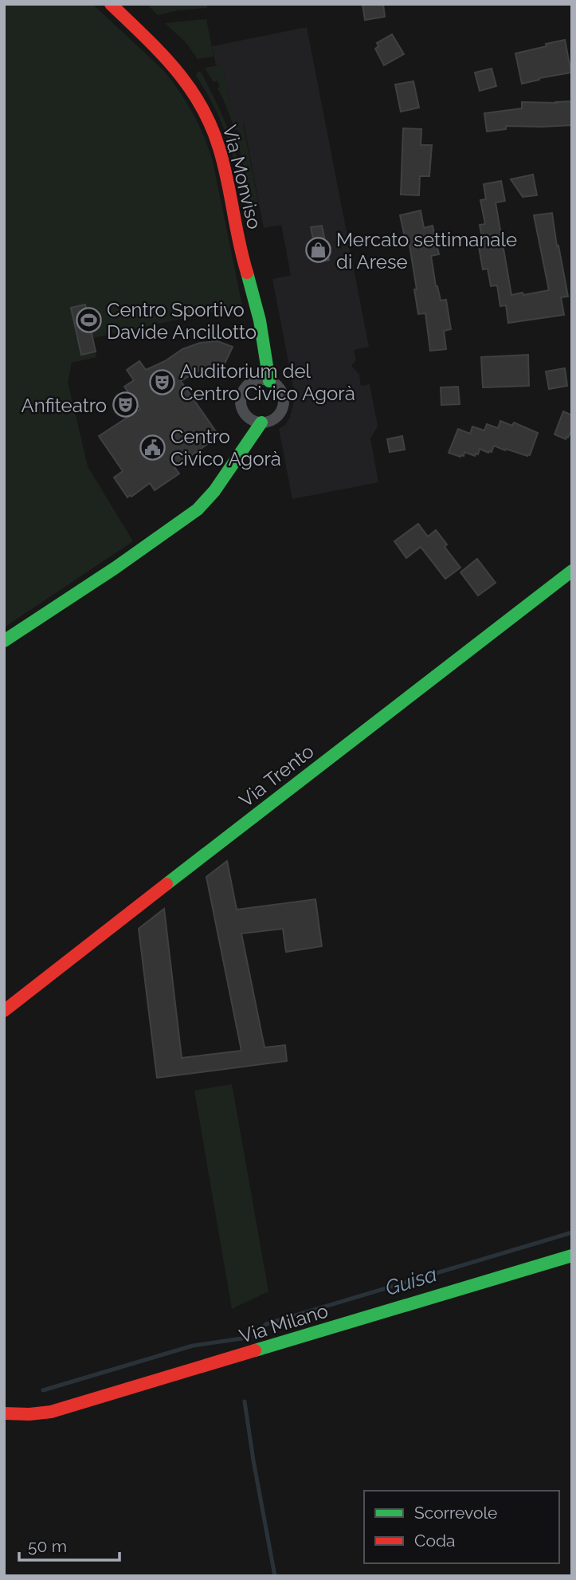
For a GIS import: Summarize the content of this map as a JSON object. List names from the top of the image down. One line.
{"streets":{"street":["Via Monviso","Via Trento","Via Milano"]},"water":["Guisa"],"places":{"shop":["Mercato settimanale di Arese"],"sports":["Centro Sportivo Davide Ancillotto"],"theatre":["Auditorium del Centro Civico Agorà","Anfiteatro"],"public building":["Centro Civico Agorà"]},"legend":["Scorrevole","Coda"],"scale_bar":"50 m"}
